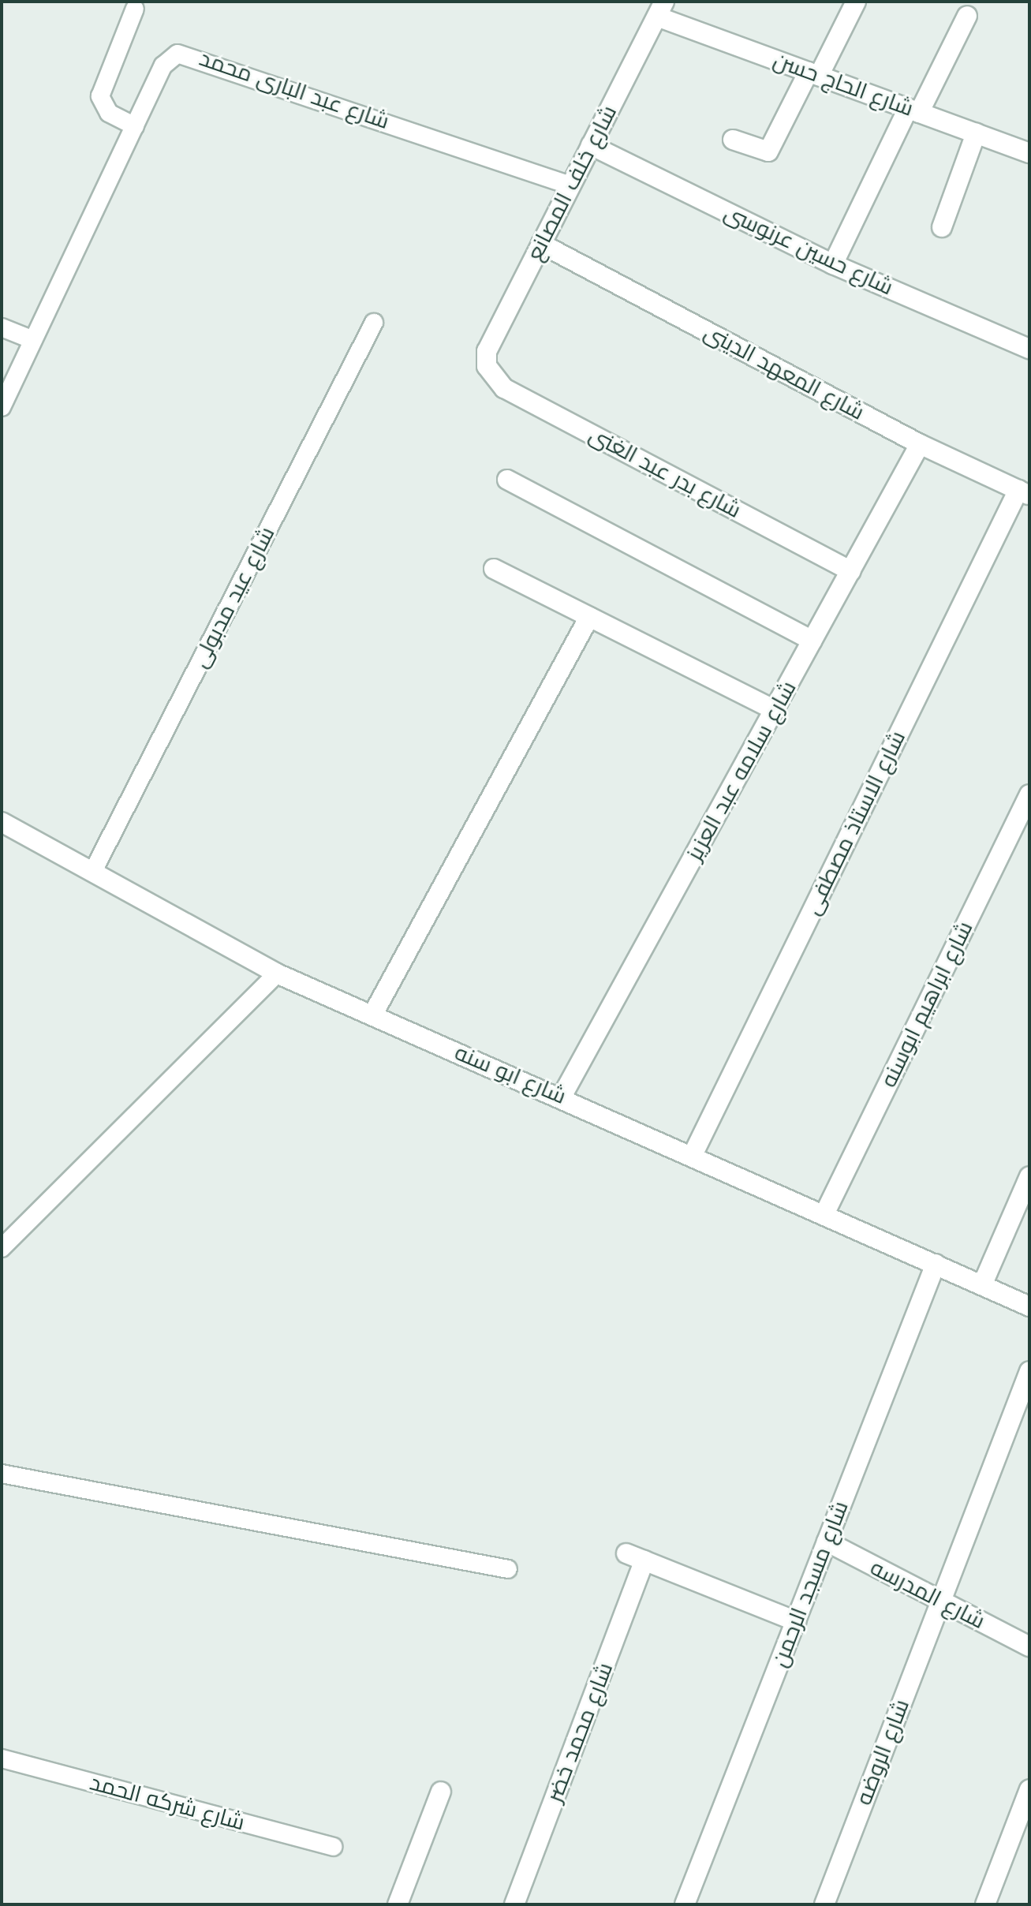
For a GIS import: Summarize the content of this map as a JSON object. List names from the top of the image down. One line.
{"streets":{"street":["شارع الحاج حسن","شارع خلف المصانع","شارع حسين عرنوسى","شارع المعهد الدينى","شارع بدر عبد الغنى","شارع سلامه عبد العزيز","شارع الاستاذ مصطفى","شارع ابراهيم ابوسنه","شارع ابو سنه","شارع مسجد الرحمن","شارع المدرسه","شارع محمد خضر","شارع الروضه"],"lane":["شارع عبد البارى محمد","شارع عيد مدبولى","شارع شركه الحمد"]},"crossings":[["شارع الحاج حسن","شارع خلف المصانع"],["شارع عبد البارى محمد","شارع خلف المصانع"],["شارع خلف المصانع","شارع حسين عرنوسى"],["شارع خلف المصانع","شارع المعهد الدينى"],["شارع خلف المصانع","شارع بدر عبد الغنى"],["شارع المعهد الدينى","شارع سلامه عبد العزيز"],["شارع المعهد الدينى","شارع الاستاذ مصطفى"],["شارع بدر عبد الغنى","شارع سلامه عبد العزيز"],["شارع عيد مدبولى","شارع ابو سنه"],["شارع سلامه عبد العزيز","شارع ابو سنه"],["شارع الاستاذ مصطفى","شارع ابو سنه"],["شارع ابراهيم ابوسنه","شارع ابو سنه"],["شارع ابو سنه","شارع مسجد الرحمن"],["شارع مسجد الرحمن","شارع المدرسه"],["شارع مسجد الرحمن","شارع محمد خضر"],["شارع المدرسه","شارع الروضه"]]}
